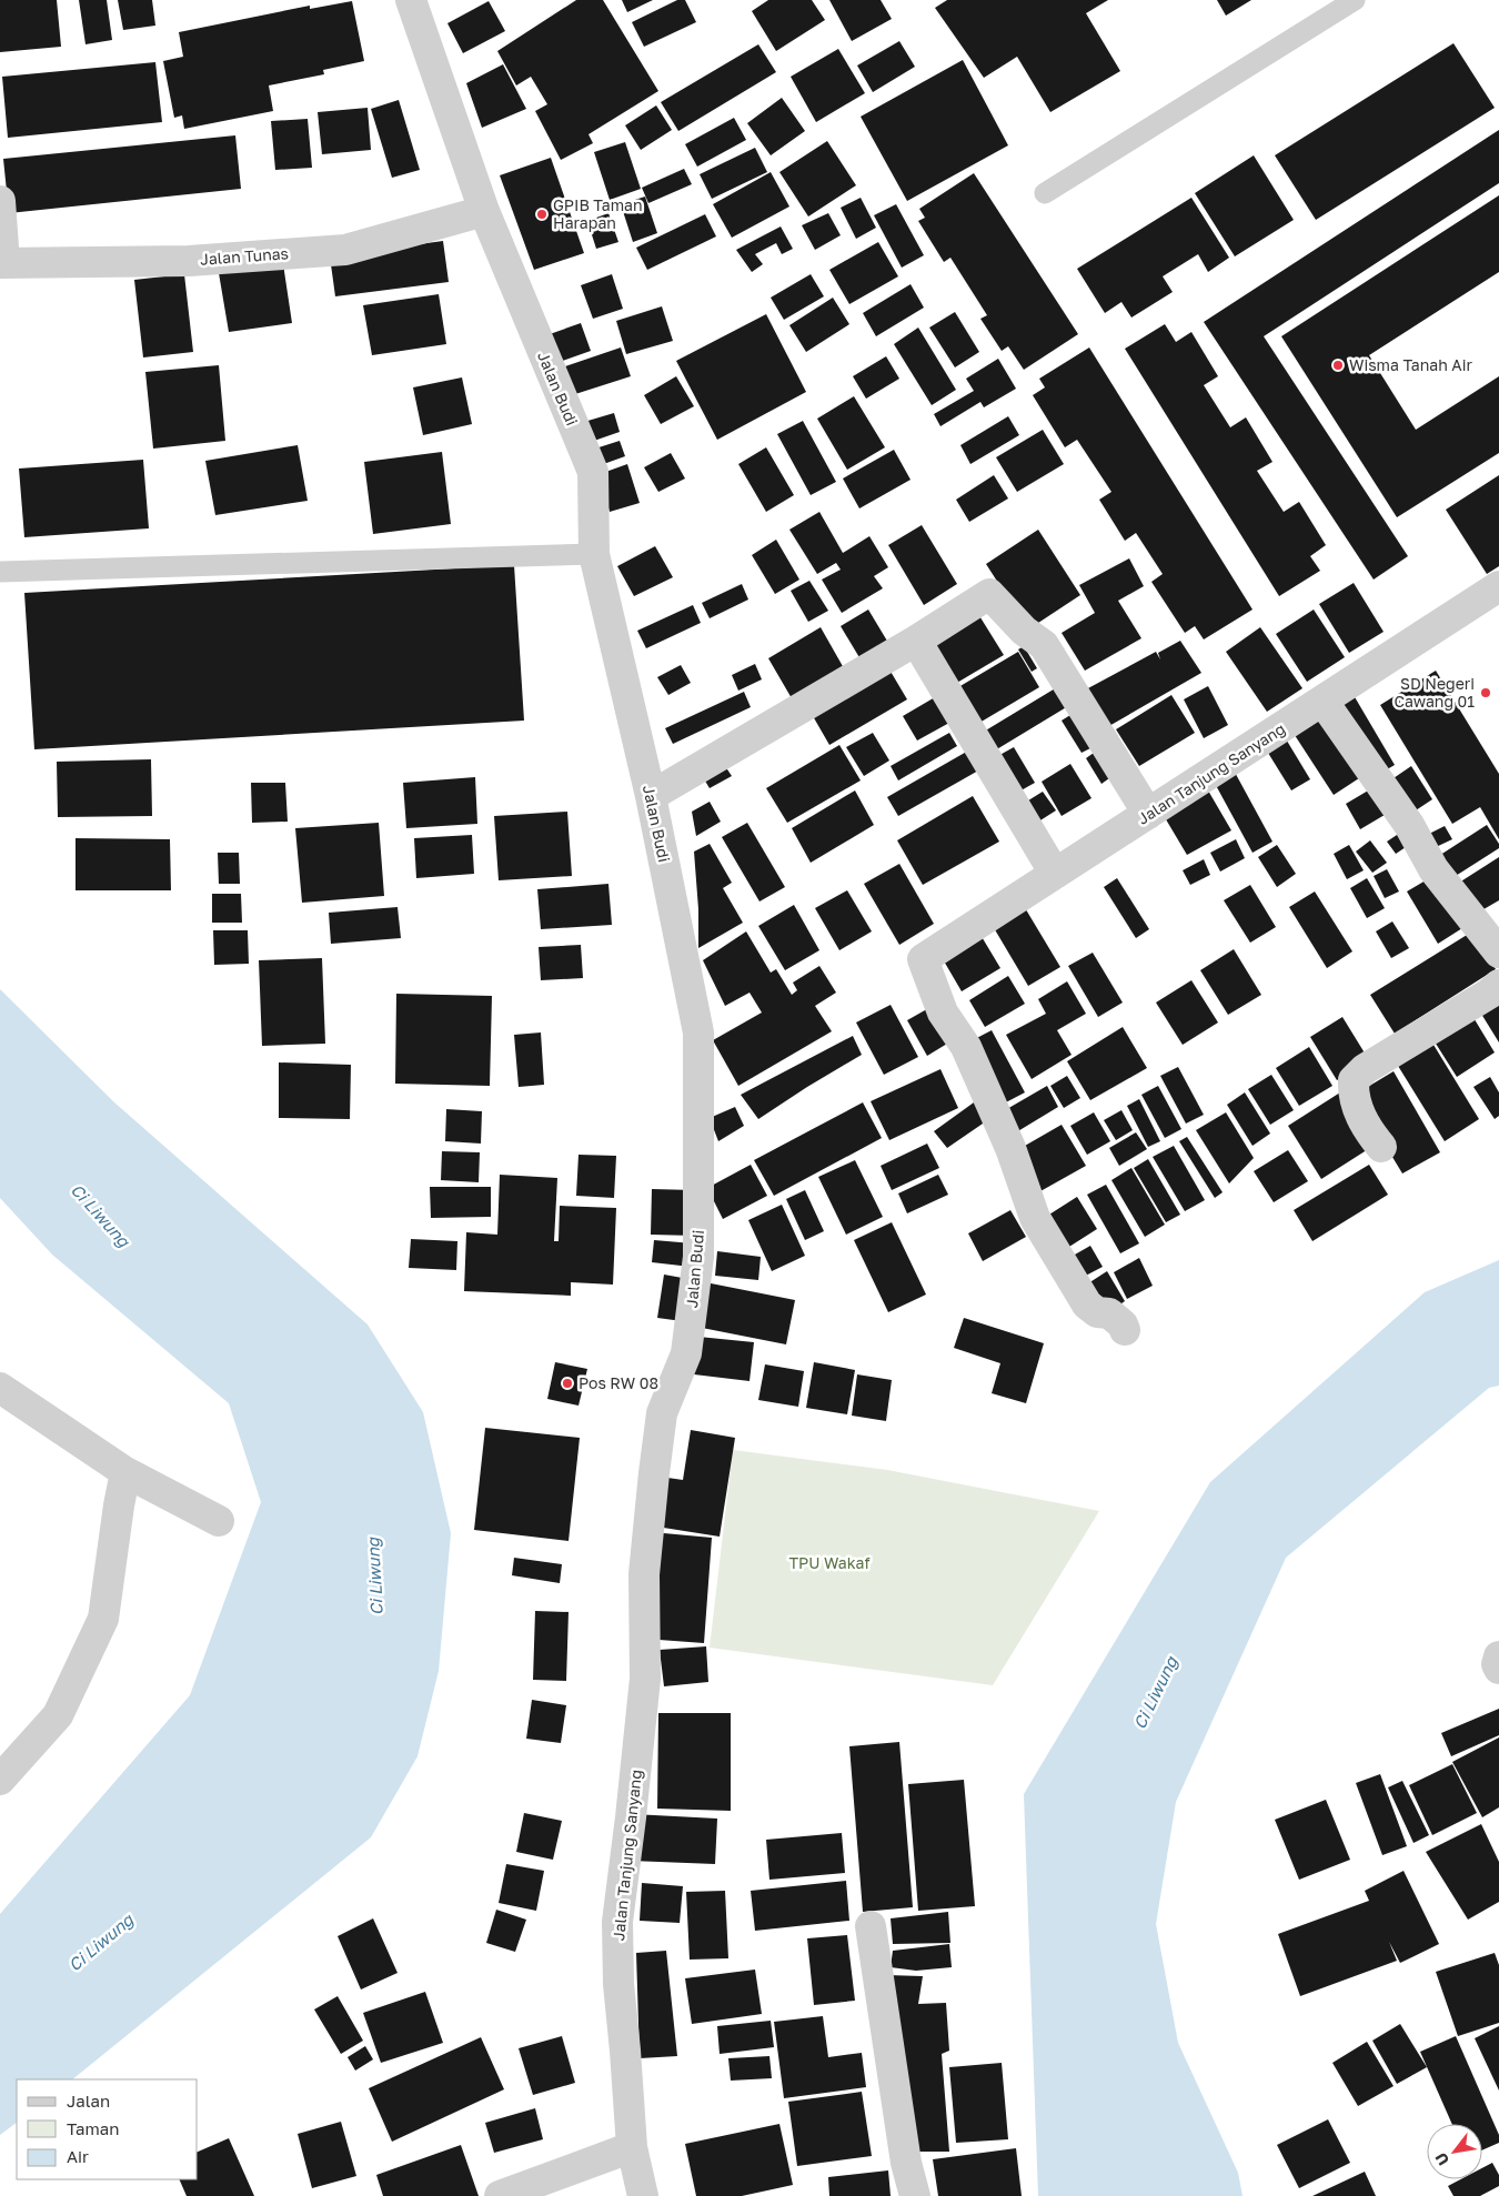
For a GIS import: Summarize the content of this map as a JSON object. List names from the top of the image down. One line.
{"streets":{"street":["Jalan Tunas","Jalan Budi","Jalan Tanjung Sanyang"]},"crossings":[["Jalan Tunas","Jalan Budi"],["Jalan Budi","Jalan Tanjung Sanyang"]],"water":["Ci Liwung"],"parks":["TPU Wakaf"],"places":["GPIB Taman Harapan","Wisma Tanah Air","SD Negeri Cawang 01","Pos RW 08"],"legend":["Jalan","Taman","Air"],"north":"bottom left"}
